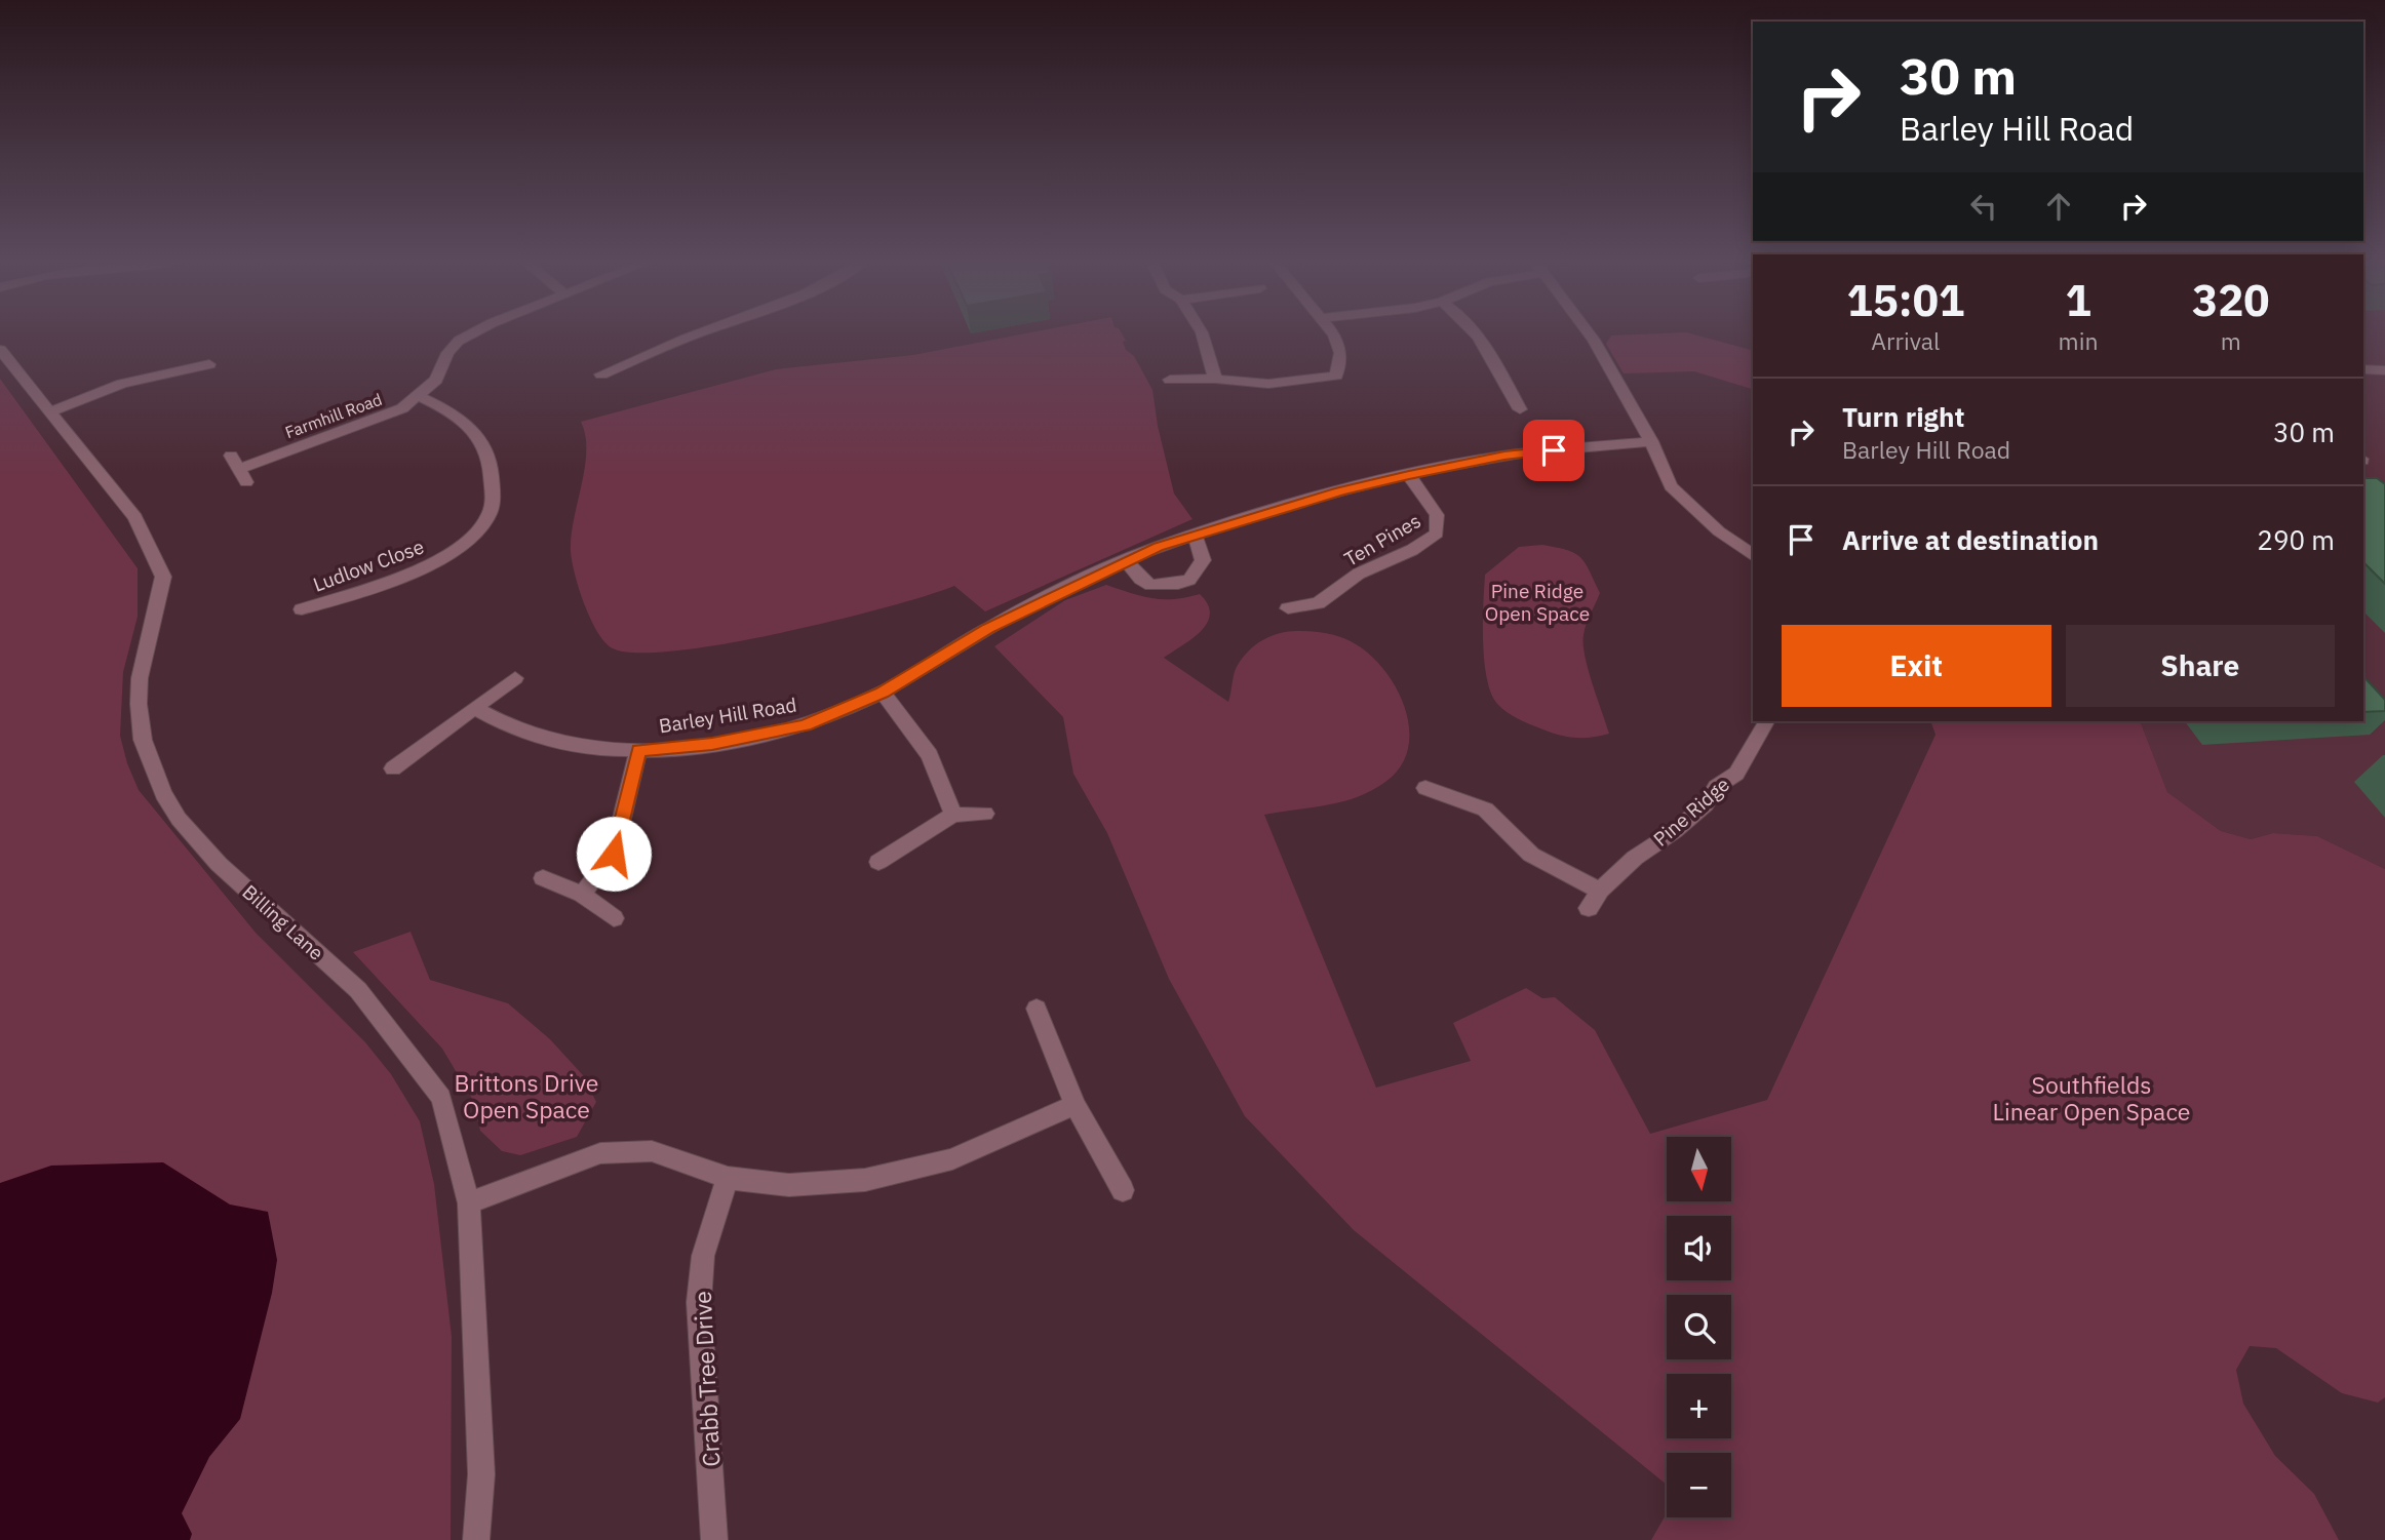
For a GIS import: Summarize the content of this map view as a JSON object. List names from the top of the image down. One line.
{"streets":{"street":["Farmhill Road","Ten Pines","Ludlow Close","Barley Hill Road","Pine Ridge","Billing Lane","Crabb Tree Drive"]},"crossings":[["Farmhill Road","Ludlow Close"],["Ten Pines","Barley Hill Road"]],"parks":["Pine Ridge Open Space","Brittons Drive Open Space","Southfields Linear Open Space"],"north":"bottom","page":{"turn":["30 m","Barley Hill Road"],"eta":["15:01","Arrival","1","min","320","m"],"list":[{"name":"Turn right","note":"Barley Hill Road","value":"30 m"},{"name":"Arrive at destination","value":"290 m"}],"buttons":["Exit","Share"],"map_buttons":["+","−"]}}
